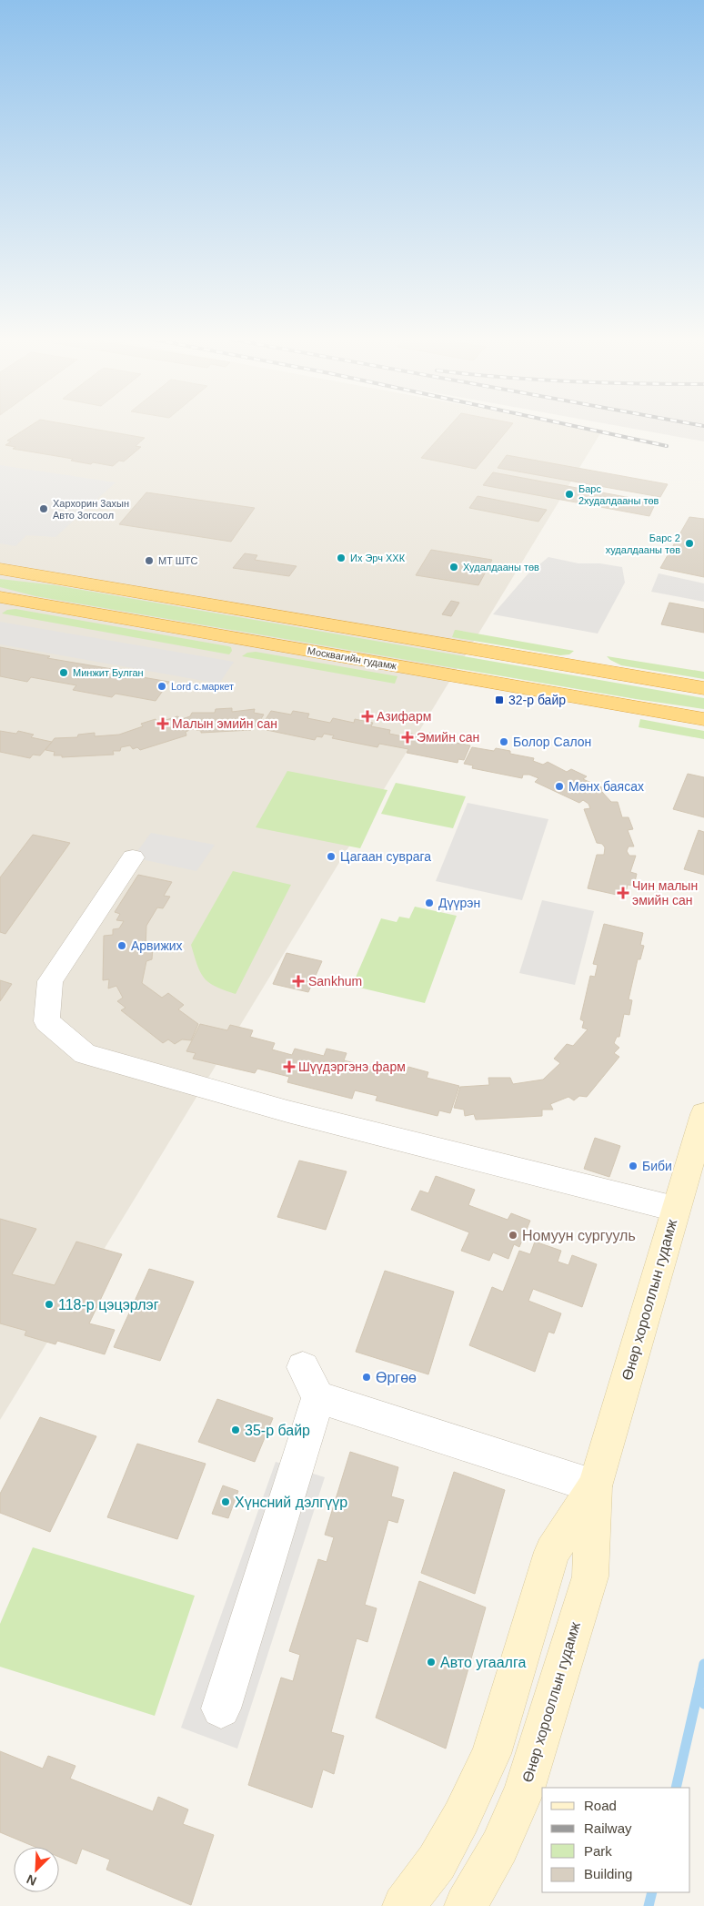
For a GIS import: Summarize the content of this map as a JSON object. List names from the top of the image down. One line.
{"streets":{"highway":["Москвагийн гудамж"],"main road":["Өнөр хорооллын гудамж"]},"places":{"other":["Барс 2худалдааны төв","Хархорин 3ахын Авто 3огсоол","Барс 2 худалдааны төв","Их Эрч ХХК","MT ШТС","Худалдааны төв","Минжит Булган","Lord с.маркет","Болор Салон","Мөнх баясах","Цагаан суврага","Дүүрэн","Арвижих","Биби","Номуун сургууль","118-р цэцэрлэг","Өргөө","35-р байр","Хүнсний дэлгүүр","Авто угаалга"],"transit":["32-р байр"],"health":["Азифарм","Малын эмийн сан","Эмийн сан","Чин малын эмийн сан","Sankhum","Шүүдэргэнэ фарм"]},"legend":["Road","Railway","Park","Building"],"north":"bottom left"}
